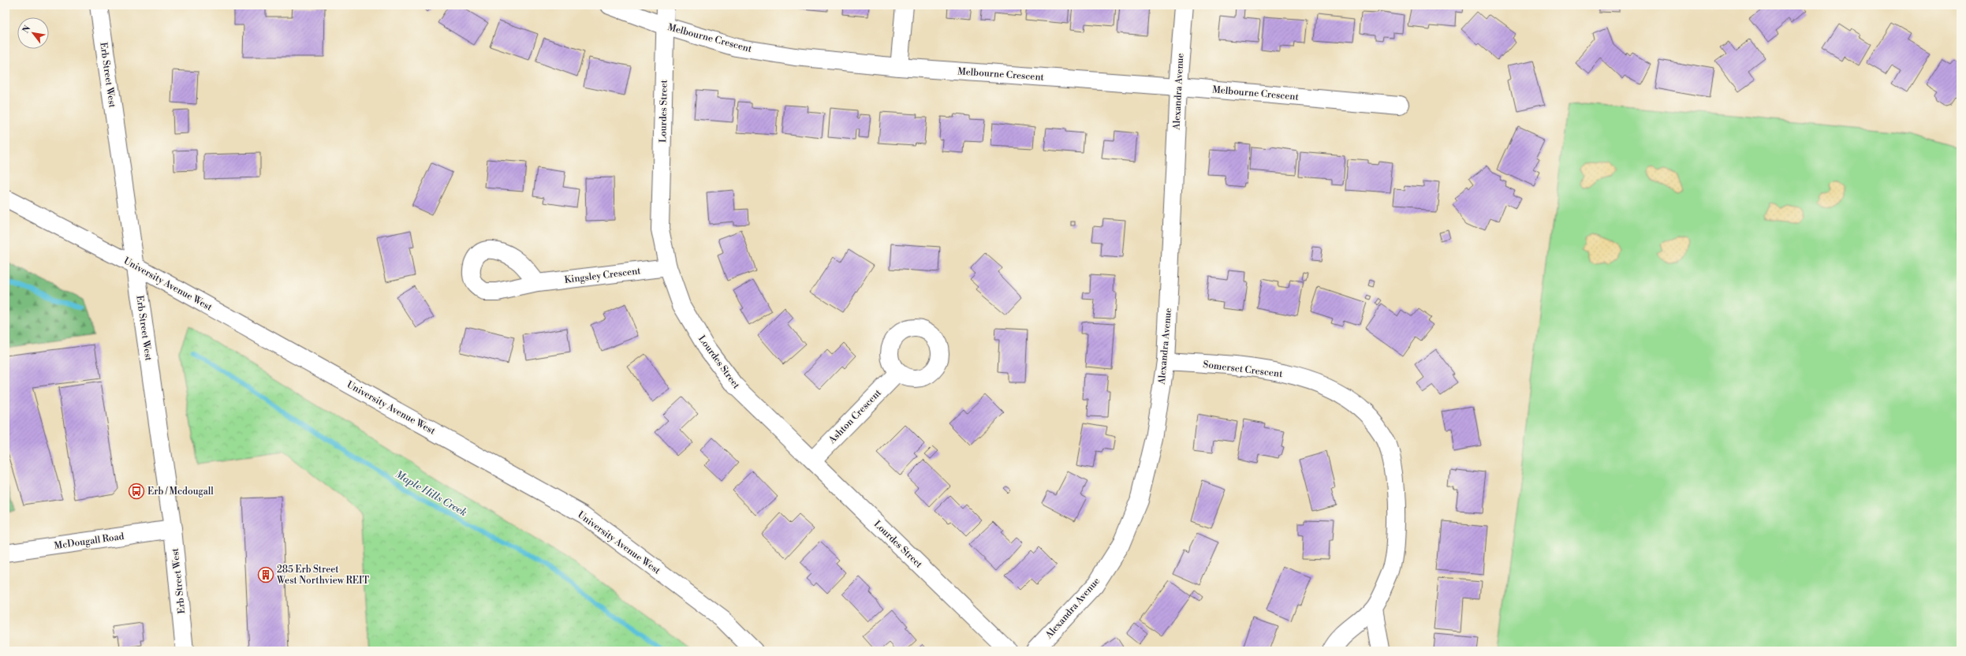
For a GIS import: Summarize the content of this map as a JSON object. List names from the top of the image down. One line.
{"streets":{"street":["Melbourne Crescent","Erb Street West","Alexandra Avenue","Lourdes Street","Kingsley Crescent","University Avenue West","Somerset Crescent","Ashton Crescent","McDougall Road"]},"crossings":[["Melbourne Crescent","Alexandra Avenue"],["Melbourne Crescent","Lourdes Street"],["Erb Street West","University Avenue West"],["Erb Street West","McDougall Road"],["Alexandra Avenue","Somerset Crescent"],["Lourdes Street","Kingsley Crescent"],["Lourdes Street","Ashton Crescent"]],"water":["Maple Hills Creek"],"places":{"bus stop":["Erb / Mcdougall"],"building":["285 Erb Street West Northview REIT"]},"north":"top left"}
